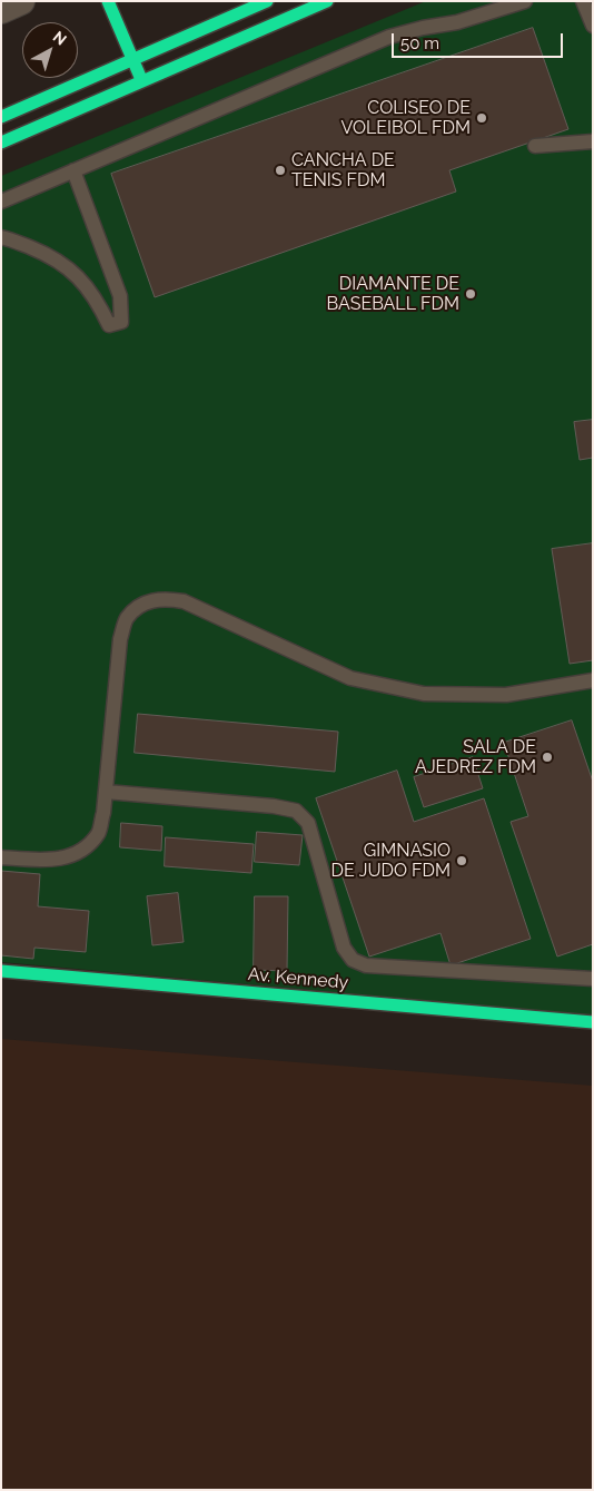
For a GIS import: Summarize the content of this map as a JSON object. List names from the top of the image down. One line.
{"streets":{"street":["Av. Kennedy"]},"places":["COLISEO DE VOLEIBOL FDM","CANCHA DE TENIS FDM","DIAMANTE DE BASEBALL FDM","SALA DE AJEDREZ FDM","GIMNASIO DE JUDO FDM"],"scale_bar":"50 m","north":"top right"}
